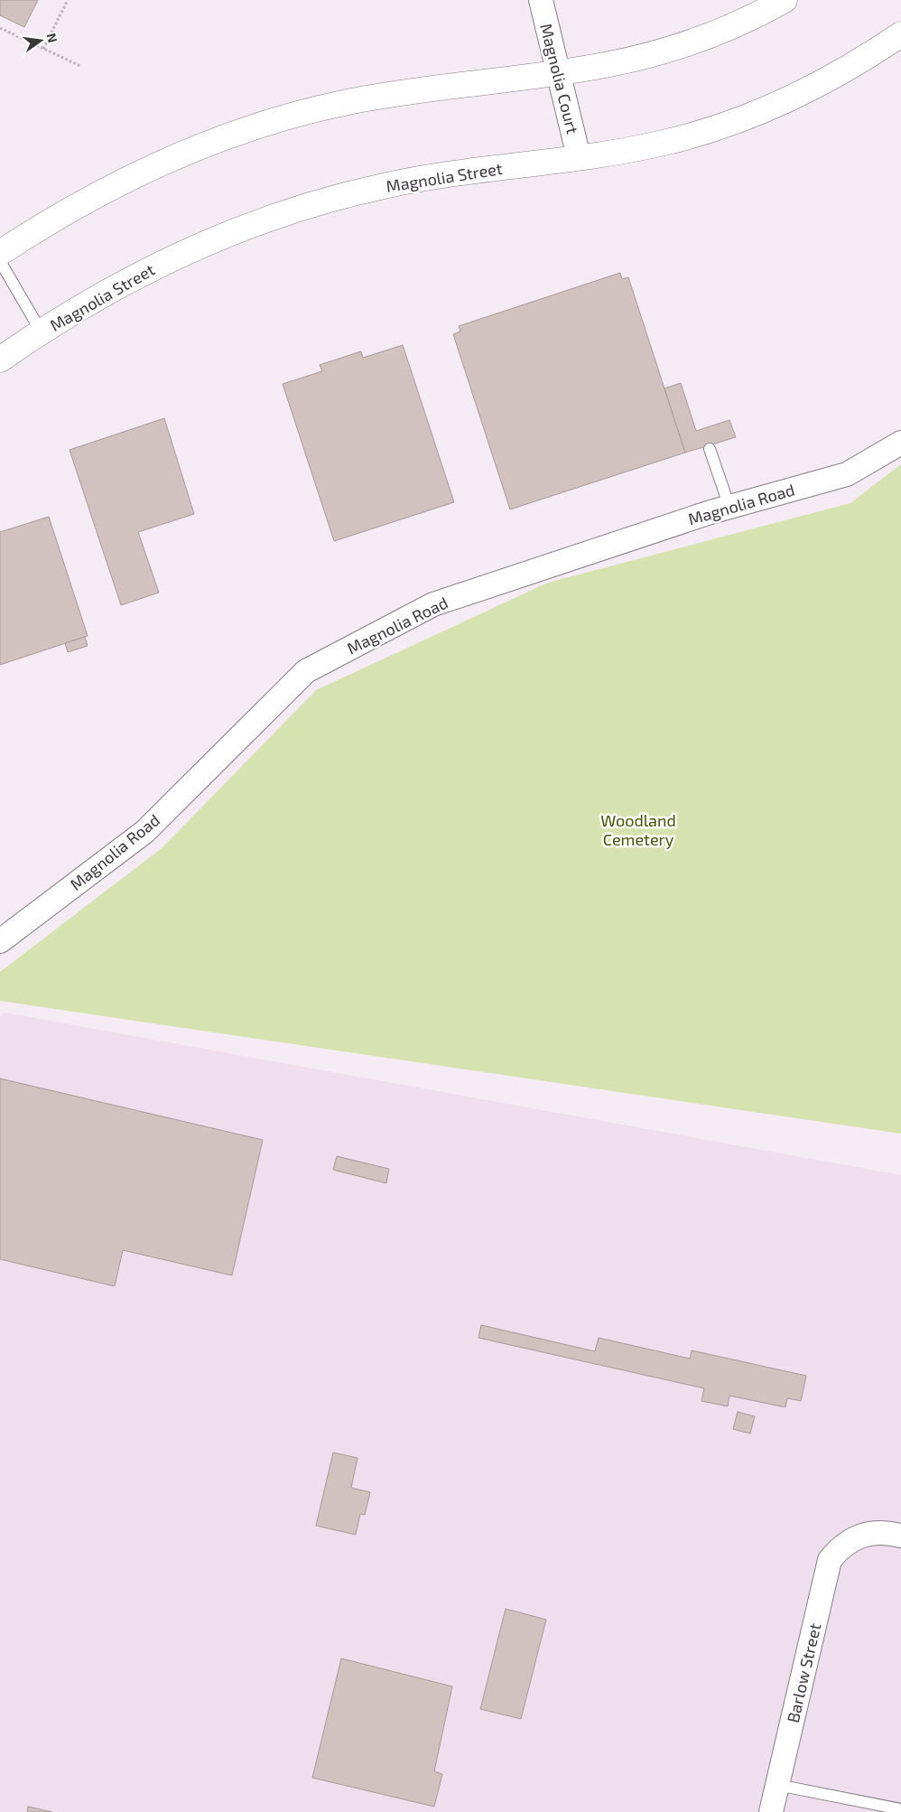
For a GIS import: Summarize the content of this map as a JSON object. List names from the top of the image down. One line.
{"streets":{"main road":["Magnolia Street"],"street":["Magnolia Court","Magnolia Road","Barlow Street"]},"crossings":[["Magnolia Court","Magnolia Street"]],"parks":["Woodland Cemetery"],"north":"right"}
